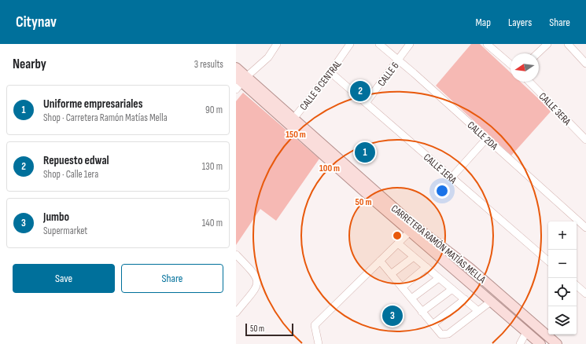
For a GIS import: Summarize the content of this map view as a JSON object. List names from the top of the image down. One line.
{"streets":{"main road":["CARRETERA RAMÓN MATÍAS MELLA"],"street":["CALLE 6","CALLE 9 CENTRAL","CALLE 3ERA","CALLE 2DA","CALLE 1ERA"]},"crossings":[["CALLE 6","CALLE 2DA"],["CALLE 6","CALLE 1ERA"],["CALLE 9 CENTRAL","CALLE 1ERA"],["CALLE 9 CENTRAL","CARRETERA RAMÓN MATÍAS MELLA"]],"scale_bar":"50 m","north":"left","page":{"header":"Citynav","nav":["Map","Layers","Share"],"heading":["Nearby","3 results"],"pins":["2","1","3"],"list":[{"mark":"1","name":"Uniforme empresariales","note":"Shop · Carretera Ramón Matías Mella","value":"90 m"},{"mark":"2","name":"Repuesto edwal","note":"Shop · Calle 1era","value":"130 m"},{"mark":"3","name":"Jumbo","note":"Supermarket","value":"140 m"}],"map_buttons":["+","−"],"buttons":["Save","Share"],"scale":"50 m"},"rings":["150 m","100 m","50 m"]}
